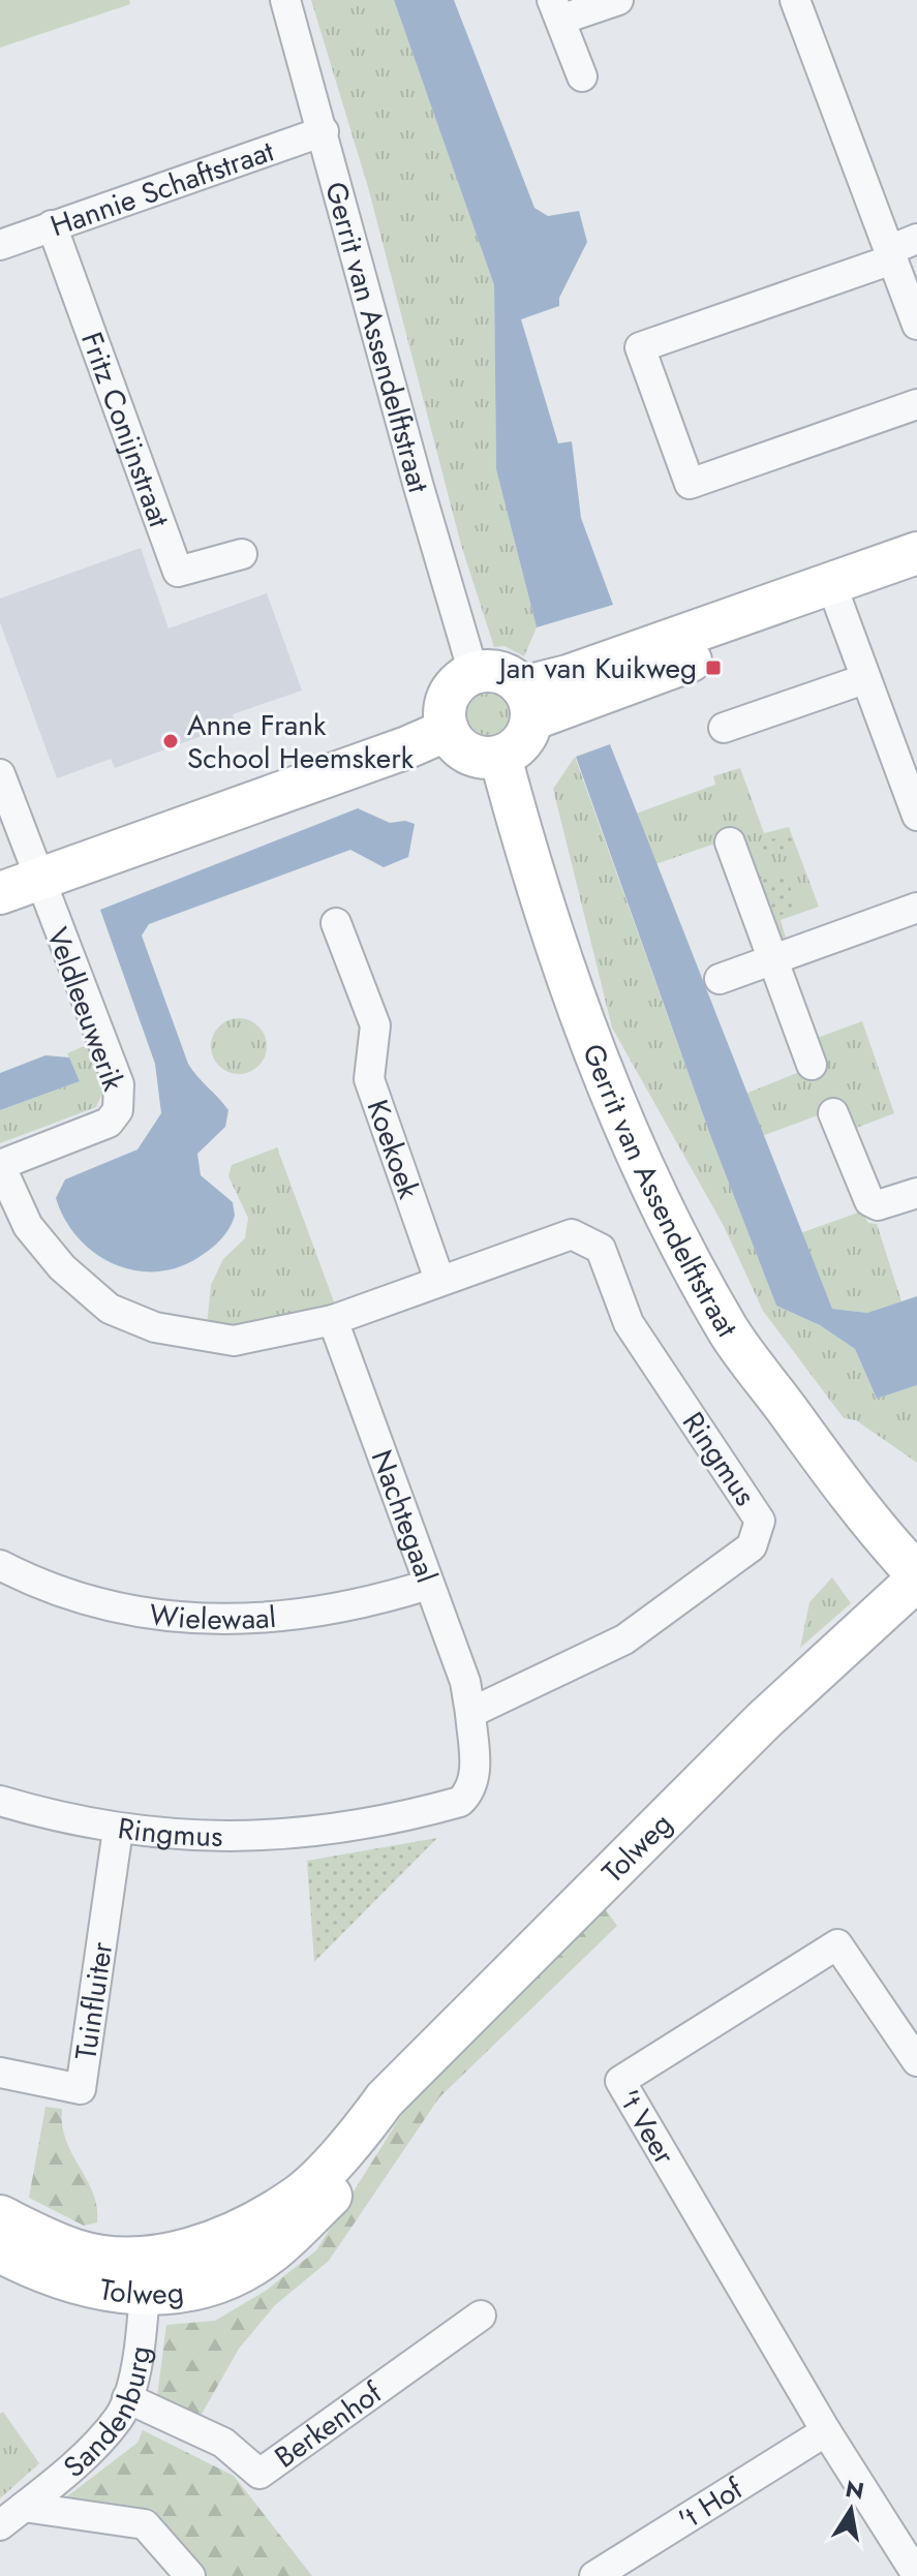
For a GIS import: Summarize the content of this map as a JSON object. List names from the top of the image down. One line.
{"streets":{"street":["Hannie Schaftstraat","Gerrit van Assendelftstraat","Fritz Conijnstraat","Veldleeuwerik","Koekoek","Ringmus","Nachtegaal","Wielewaal","Tolweg","Tuinfluiter","'t Veer","Sandenburg","Berkenhof","'t Hof"]},"crossings":[["Hannie Schaftstraat","Gerrit van Assendelftstraat"],["Hannie Schaftstraat","Fritz Conijnstraat"],["Gerrit van Assendelftstraat","Tolweg"],["Veldleeuwerik","Ringmus"],["Koekoek","Ringmus"],["Ringmus","Nachtegaal"],["Ringmus","Tuinfluiter"],["Nachtegaal","Wielewaal"],["Tolweg","Sandenburg"],["'t Veer","'t Hof"],["Sandenburg","Berkenhof"]],"places":{"transit":["Jan van Kuikweg"],"other":["Anne Frank School Heemskerk"]},"north":"top"}
